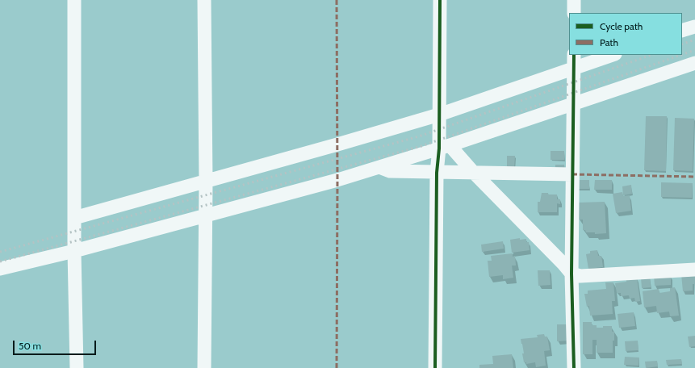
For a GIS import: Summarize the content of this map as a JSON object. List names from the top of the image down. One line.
{"legend":["Cycle path","Path"],"scale_bar":"50 m"}
